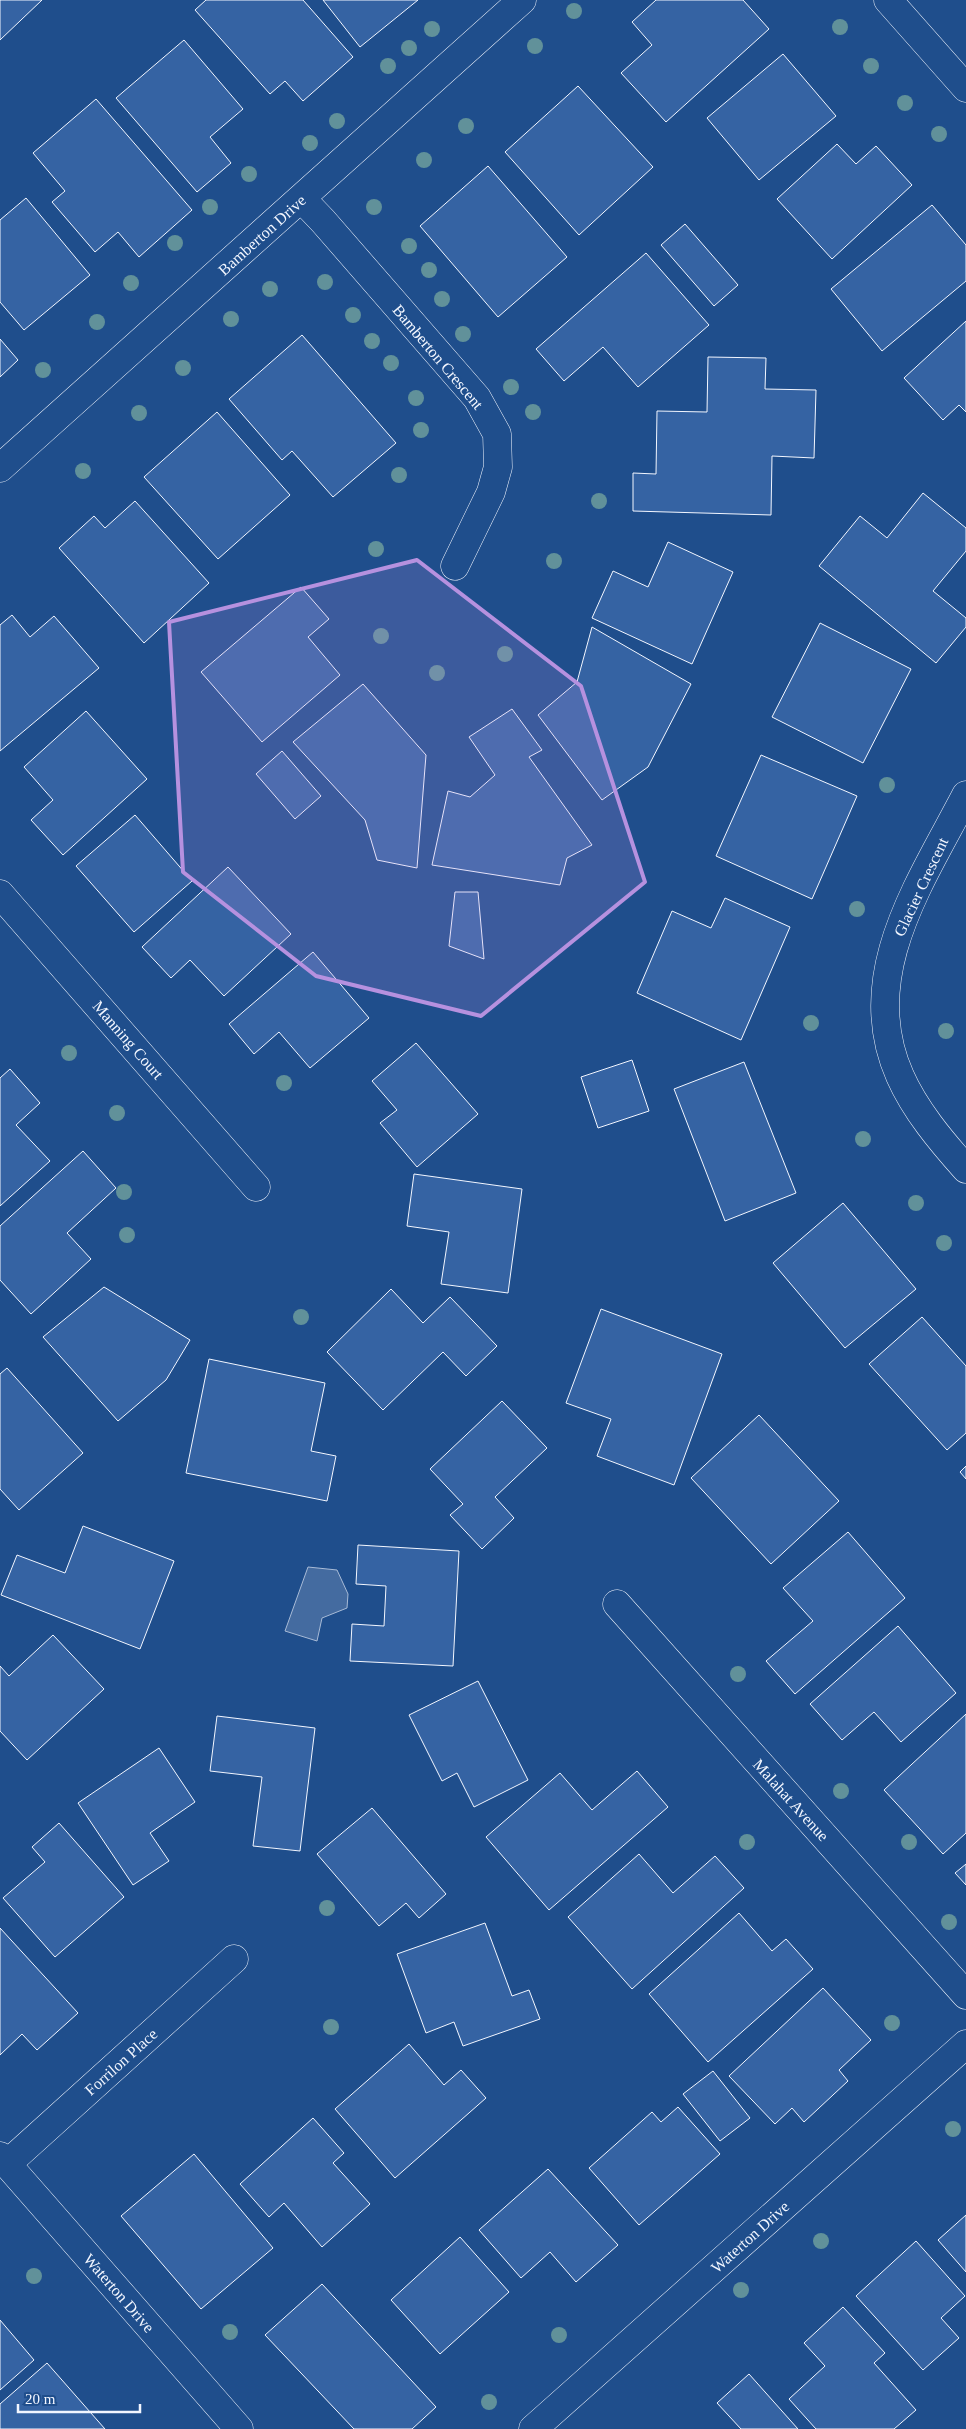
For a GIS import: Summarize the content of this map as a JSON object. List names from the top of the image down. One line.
{"streets":{"street":["Bamberton Drive","Bamberton Crescent","Glacier Crescent","Manning Court","Malahat Avenue","Forrilon Place","Waterton Drive"]},"crossings":[["Bamberton Drive","Bamberton Crescent"],["Forrilon Place","Waterton Drive"]],"scale_bar":"20 m"}
